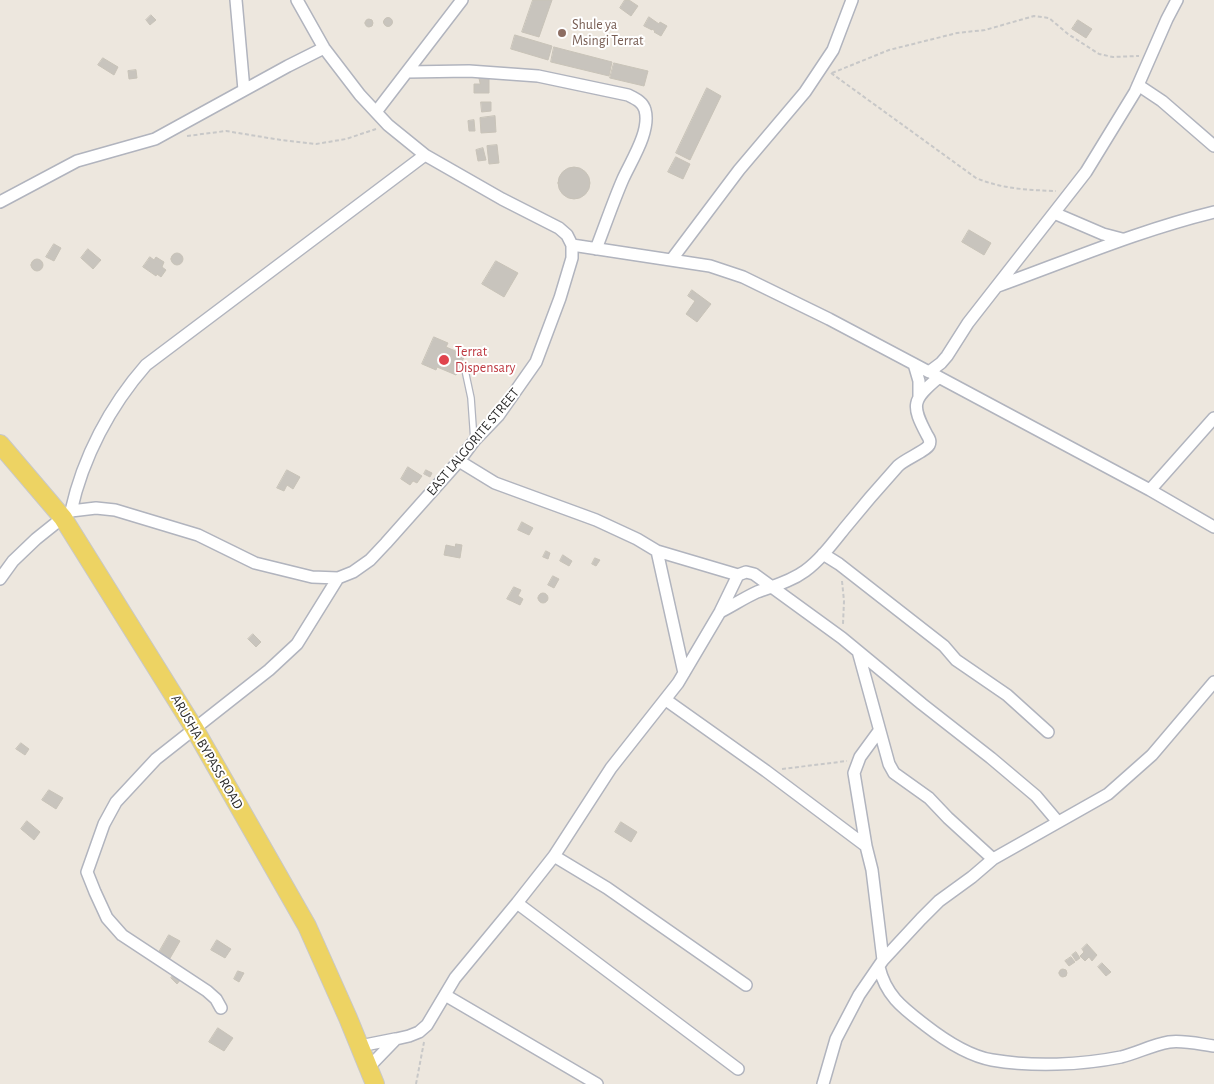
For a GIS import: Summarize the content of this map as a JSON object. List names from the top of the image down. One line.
{"streets":{"main road":["ARUSHA BYPASS ROAD"],"street":["EAST LALGORITE STREET"]},"crossings":[["EAST LALGORITE STREET","ARUSHA BYPASS ROAD"]],"places":["Shule ya Msingi Terrat","Terrat Dispensary"]}
